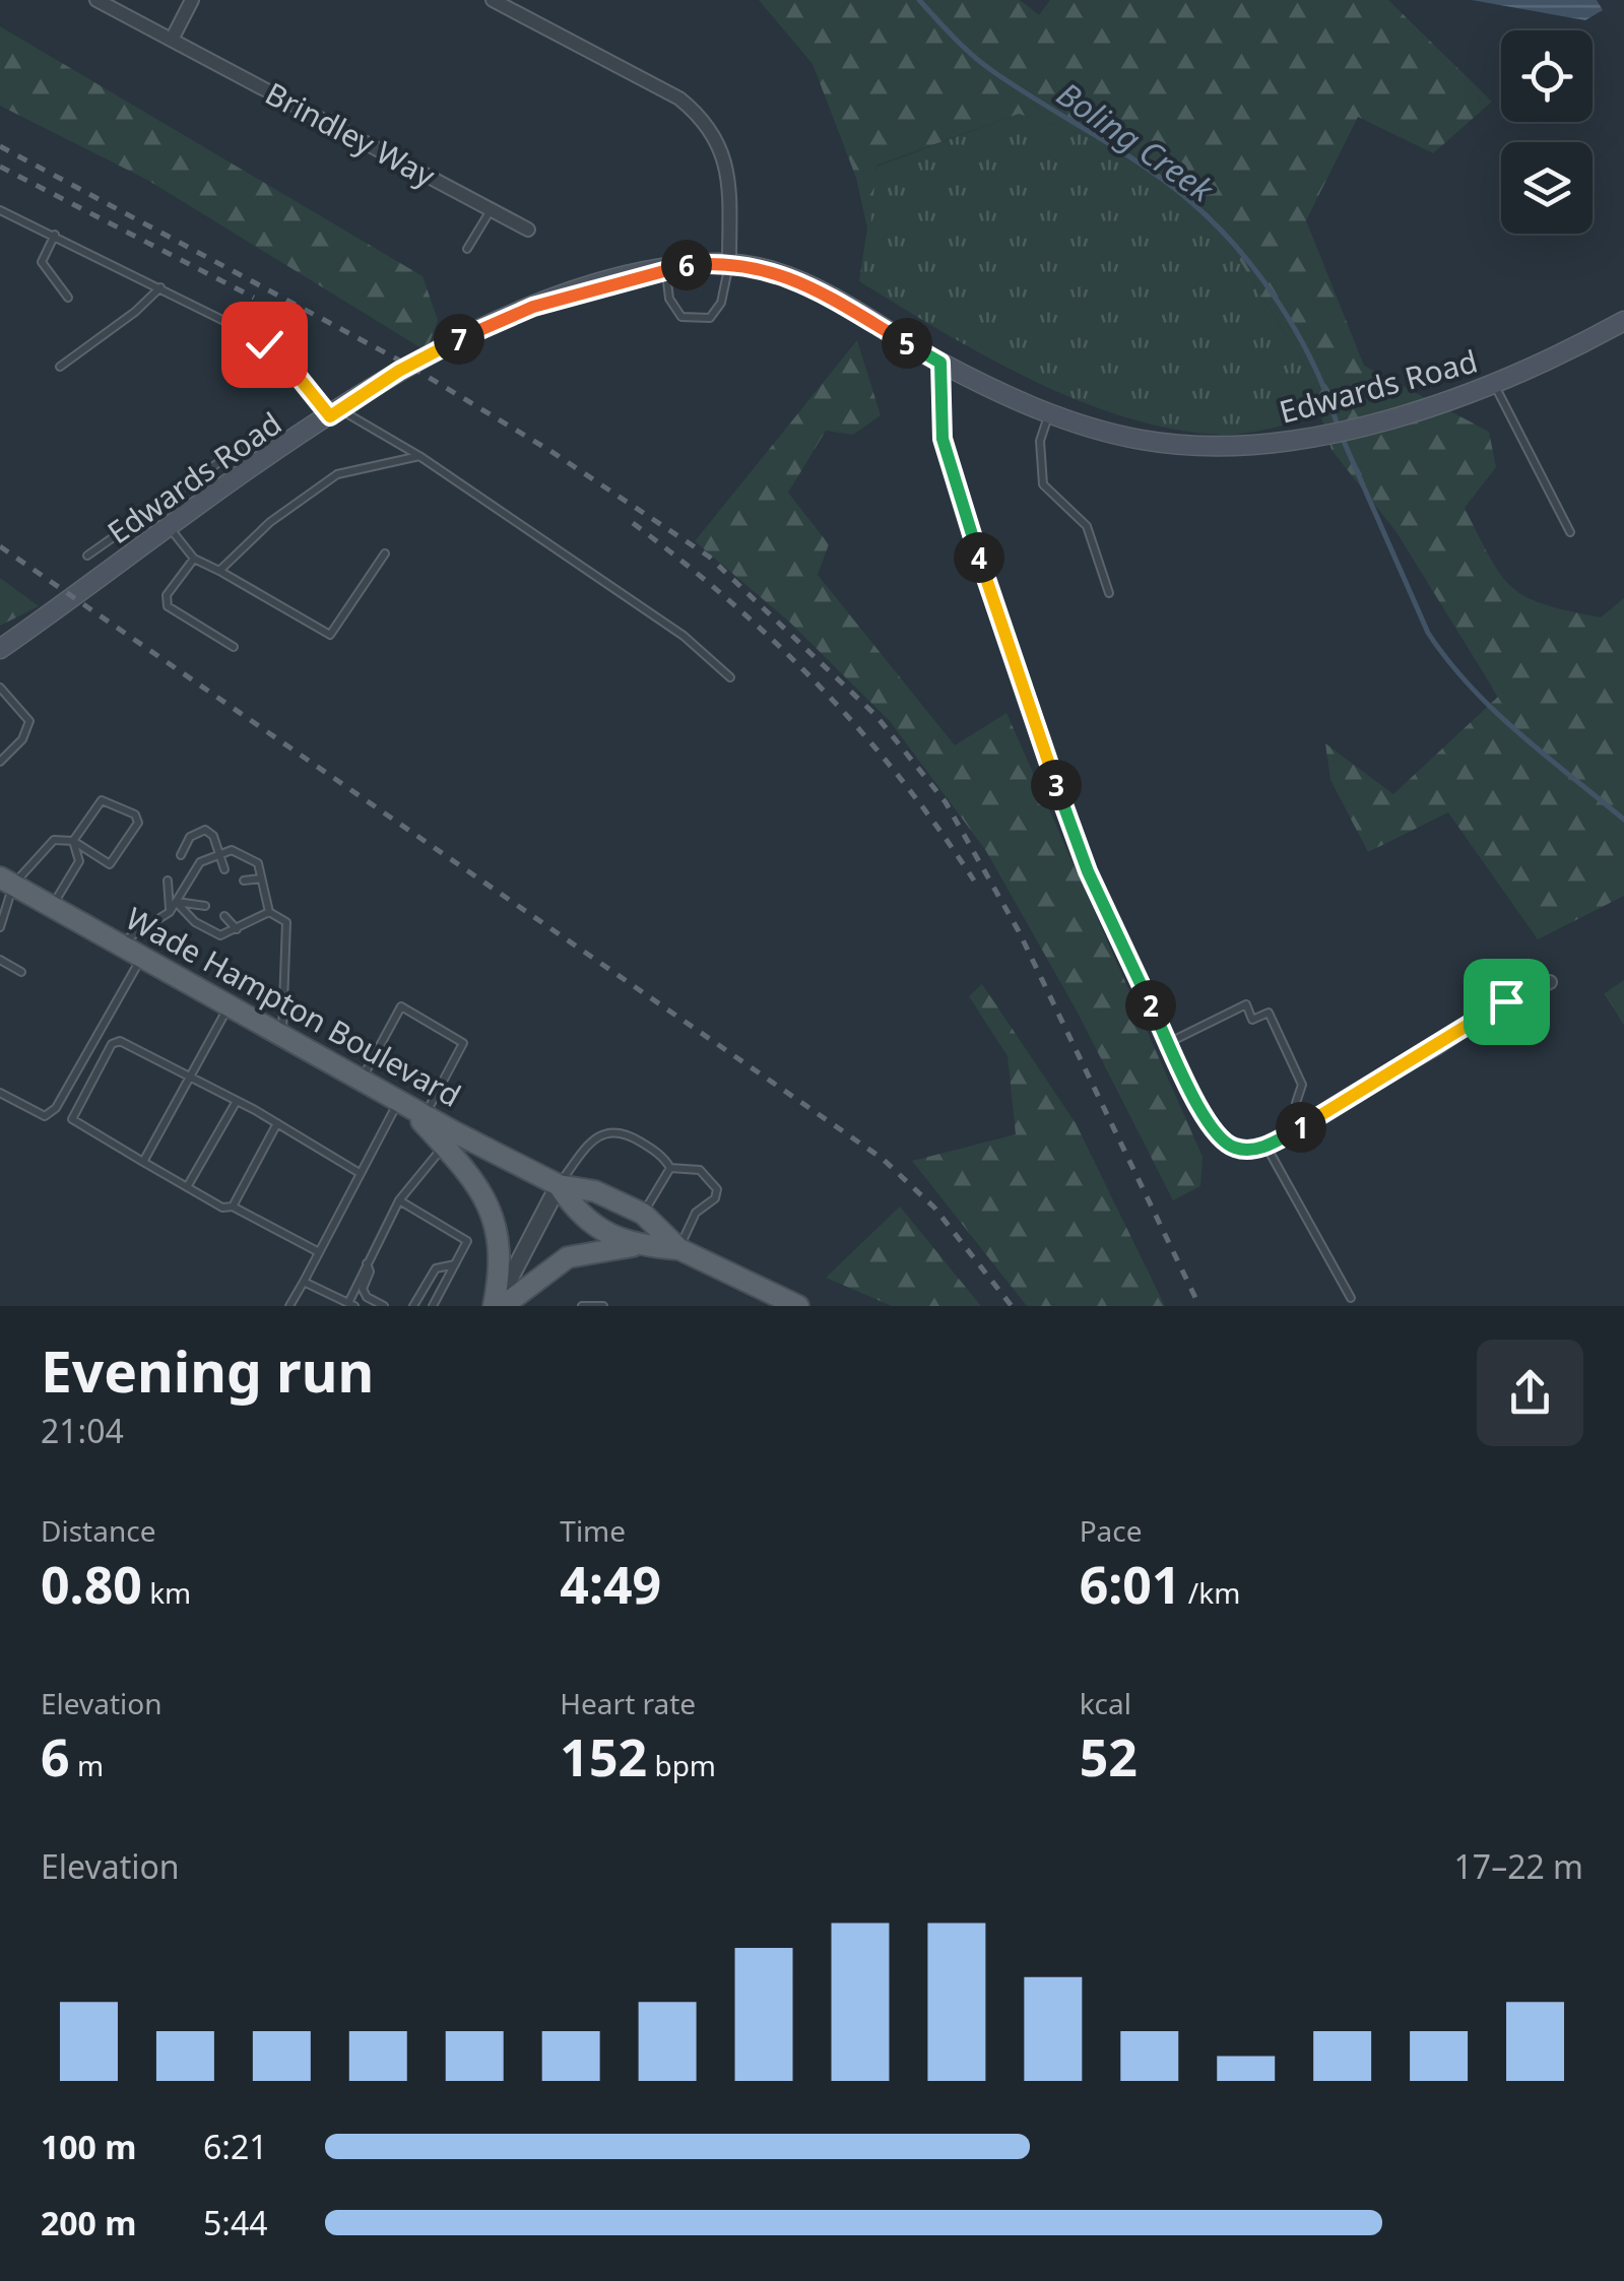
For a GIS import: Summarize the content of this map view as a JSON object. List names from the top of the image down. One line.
{"streets":{"main road":["Edwards Road","Wade Hampton Boulevard"],"street":["Brindley Way"]},"water":["Boling Creek"],"page":{"pins":["6","7","5","4","3","2","1"],"heading":["Evening run","21:04"],"stats":[["Distance","0.80 km"],["Time","4:49"],["Pace","6:01 /km"],["Elevation","6 m"],["Heart rate","152 bpm"],["kcal","52"]],"chart":["Elevation","17–22 m"],"list":[{"name":"100 m","note":"6:21"},{"name":"200 m","note":"5:44"}]}}
